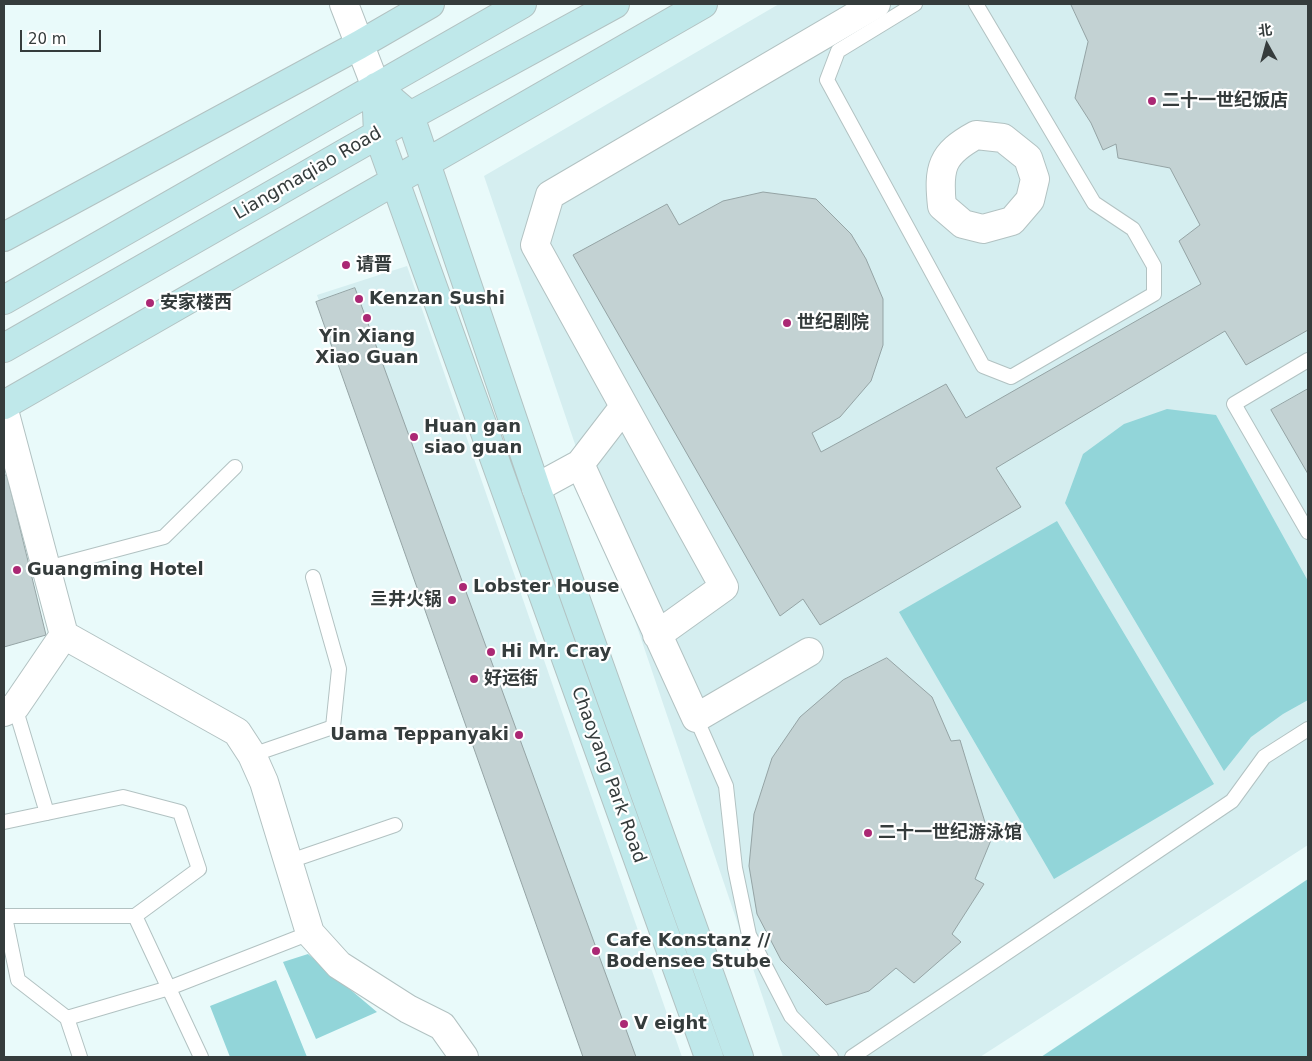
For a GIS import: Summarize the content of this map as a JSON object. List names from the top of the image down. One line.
{"streets":{"main road":["Liangmaqiao Road","Chaoyang Park Road"]},"crossings":[["Liangmaqiao Road","Chaoyang Park Road"]],"places":["二十一世纪饭店","请晋","Kenzan Sushi","安家楼西","Yin Xiang Xiao Guan","世纪剧院","Huan gan siao guan","Guangming Hotel","Lobster House","亖井火锅","Hi Mr. Cray","好运街","Uama Teppanyaki","二十一世纪游泳馆","Cafe Konstanz // Bodensee Stube","V eight"],"scale_bar":"20 m","north":"top"}
